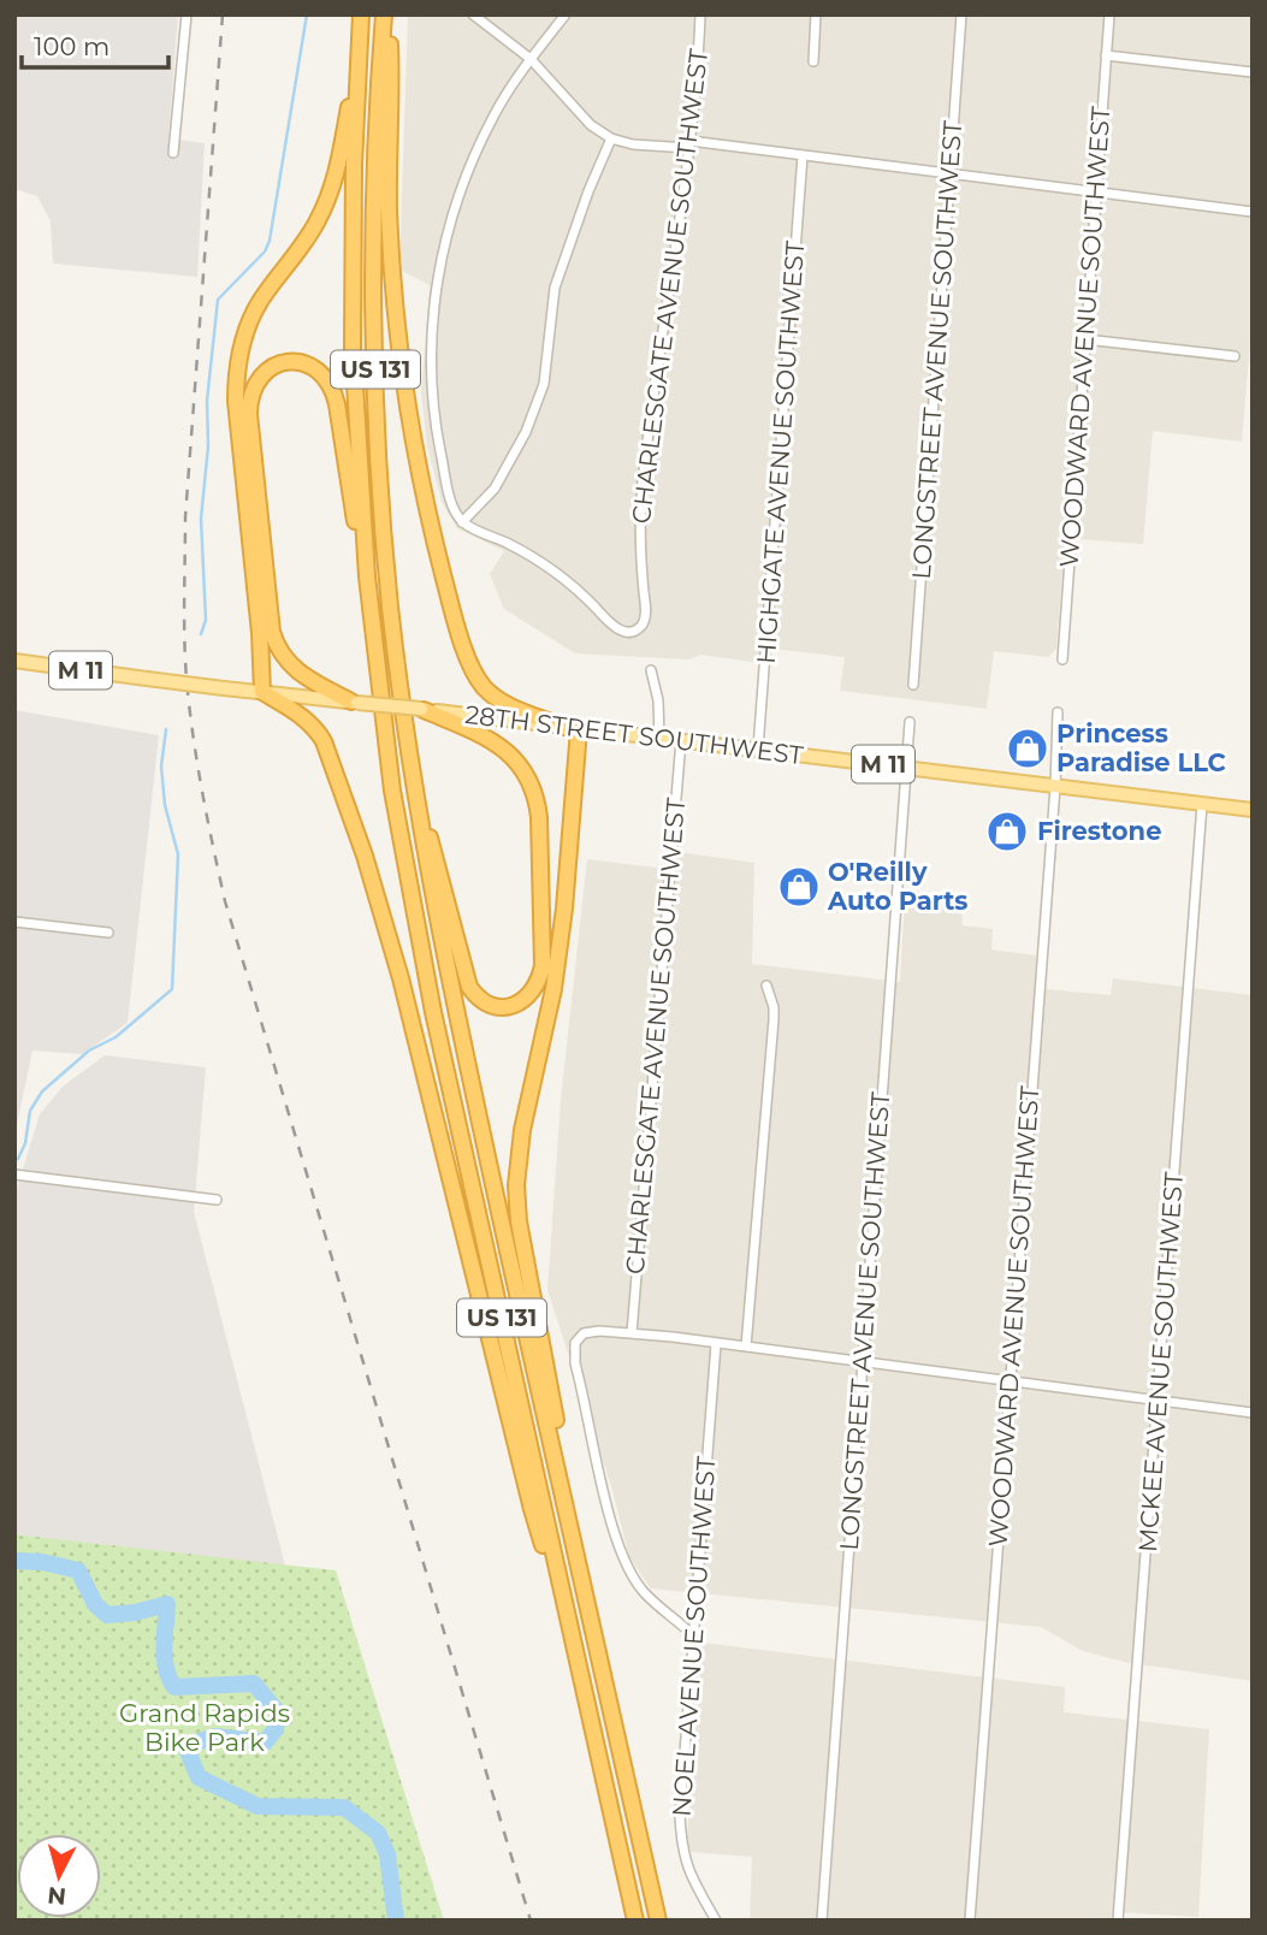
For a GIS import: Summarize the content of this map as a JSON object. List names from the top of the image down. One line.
{"streets":{"highway":["US 131"],"main road":["M 11","28TH STREET SOUTHWEST"],"street":["CHARLESGATE AVENUE SOUTHWEST","WOODWARD AVENUE SOUTHWEST","LONGSTREET AVENUE SOUTHWEST","HIGHGATE AVENUE SOUTHWEST","MCKEE AVENUE SOUTHWEST","NOEL AVENUE SOUTHWEST"]},"crossings":[["CHARLESGATE AVENUE SOUTHWEST","28TH STREET SOUTHWEST"],["WOODWARD AVENUE SOUTHWEST","28TH STREET SOUTHWEST"],["LONGSTREET AVENUE SOUTHWEST","28TH STREET SOUTHWEST"],["HIGHGATE AVENUE SOUTHWEST","28TH STREET SOUTHWEST"],["28TH STREET SOUTHWEST","MCKEE AVENUE SOUTHWEST"]],"parks":["Grand Rapids Bike Park"],"places":{"shop":["Princess Paradise LLC","Firestone","O'Reilly Auto Parts"]},"scale_bar":"100 m","north":"bottom"}
